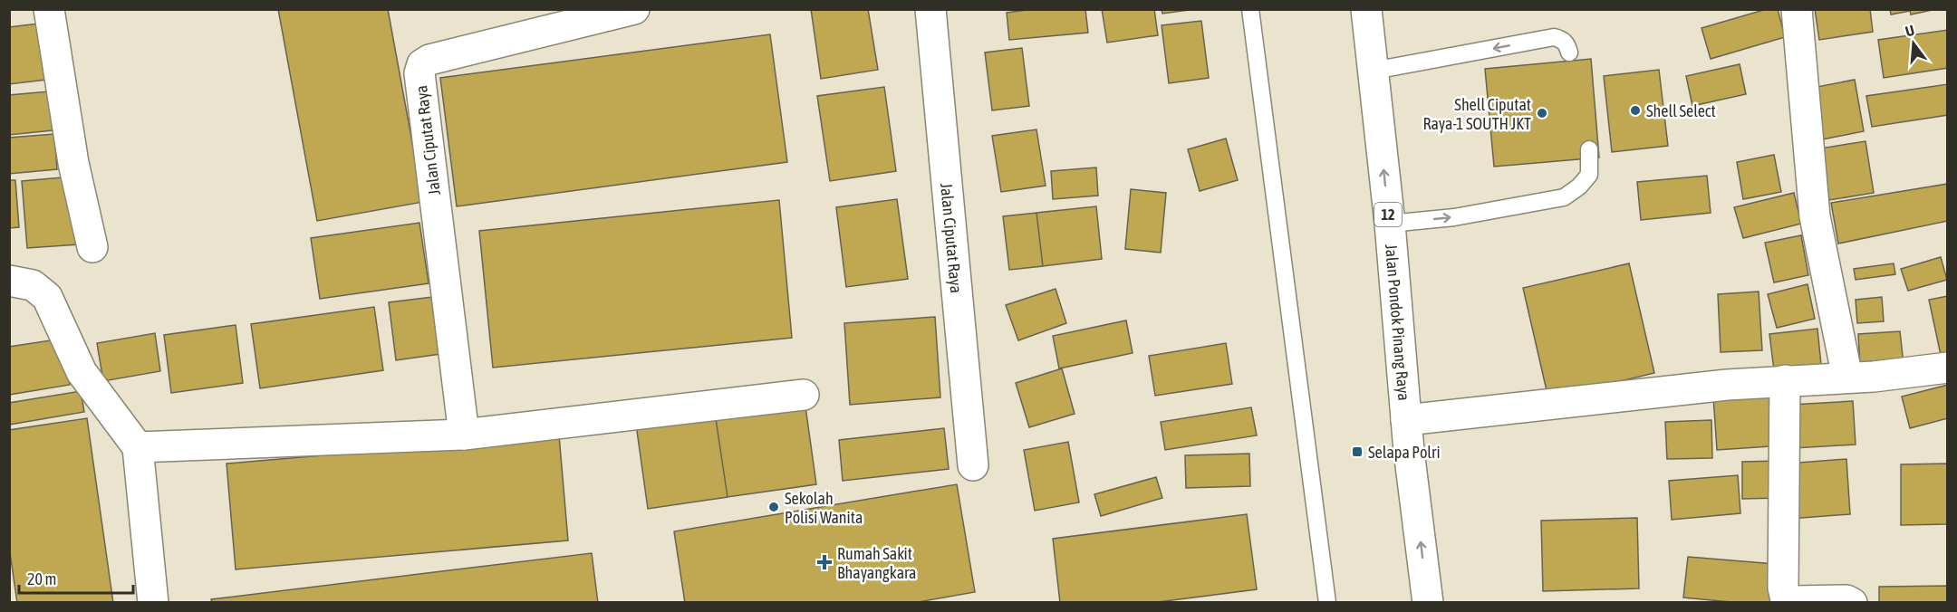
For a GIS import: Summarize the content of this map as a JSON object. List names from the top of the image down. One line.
{"streets":{"main road":["Jalan Ciputat Raya","12","Jalan Pondok Pinang Raya"]},"one_way":["Jalan Pondok Pinang Raya"],"places":{"other":["Shell Select","Shell Ciputat Raya-1 SOUTH JKT","Sekolah Polisi Wanita"],"transit":["Selapa Polri"],"health":["Rumah Sakit Bhayangkara"]},"scale_bar":"20 m","north":"top"}
